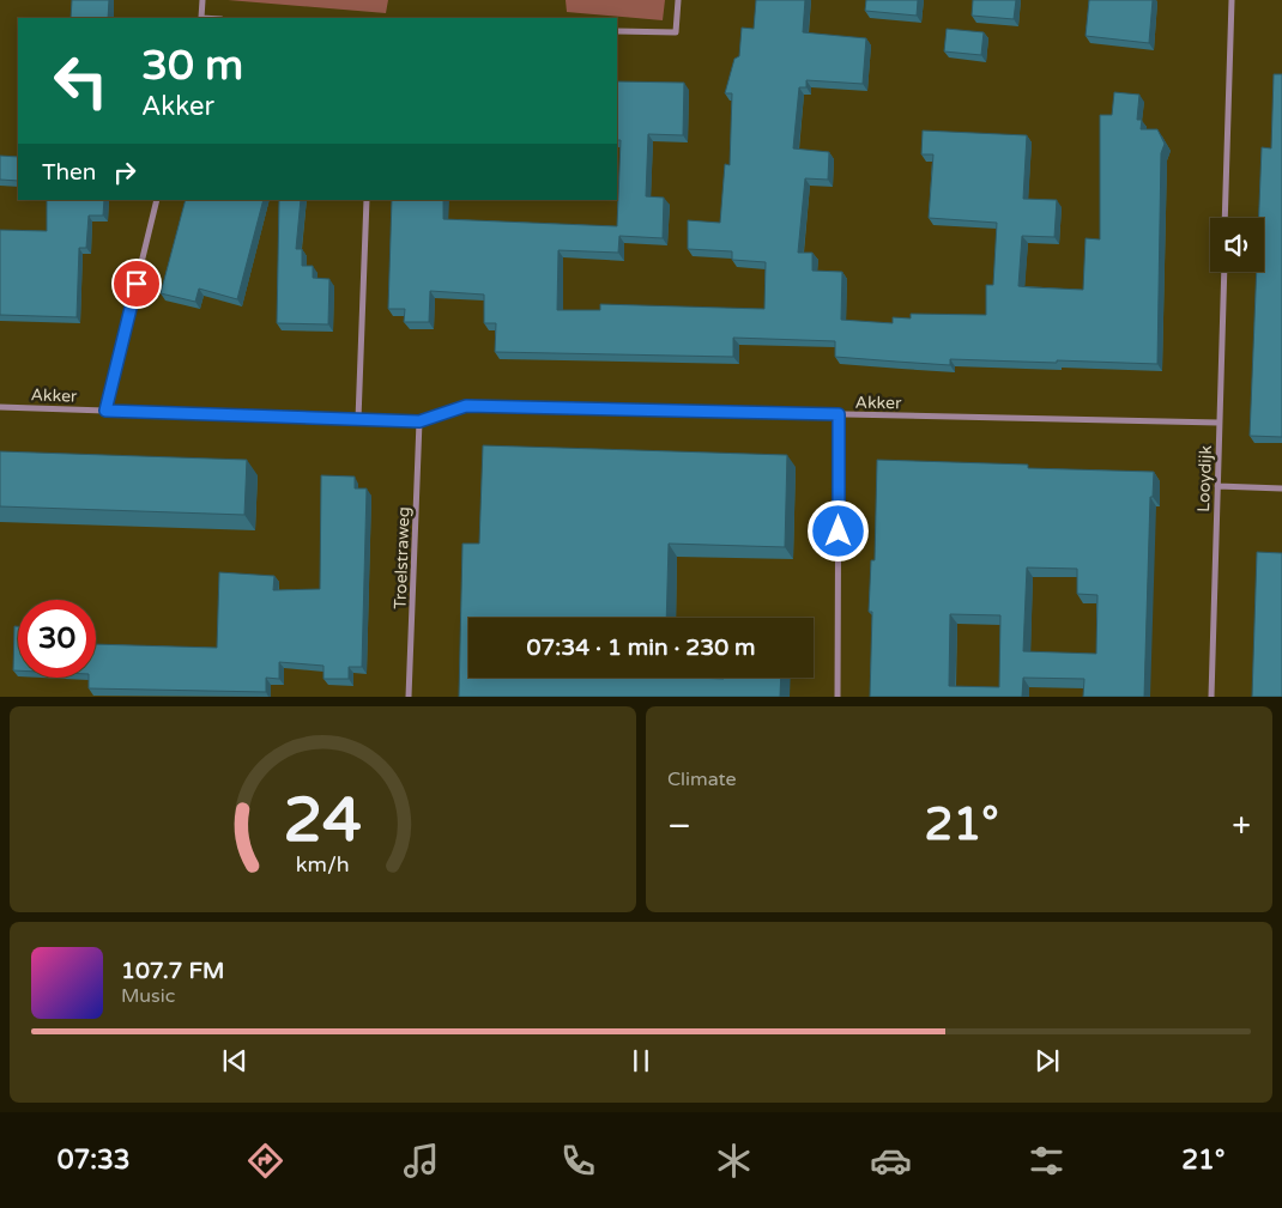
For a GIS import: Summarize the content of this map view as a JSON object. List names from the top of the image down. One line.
{"streets":{"street":["Akker","Looydijk","Troelstraweg"]},"crossings":[["Akker","Looydijk"],["Akker","Troelstraweg"]],"page":{"turn":["30 m","Akker"],"then":"Then","limit":"30","trip":"07:34 · 1 min · 230 m","tile":"Climate","heat":["−","21°","+"],"song":["107.7 FM","Music"],"tabs":["07:33","21°"],"gauge":["24","km/h"]}}
